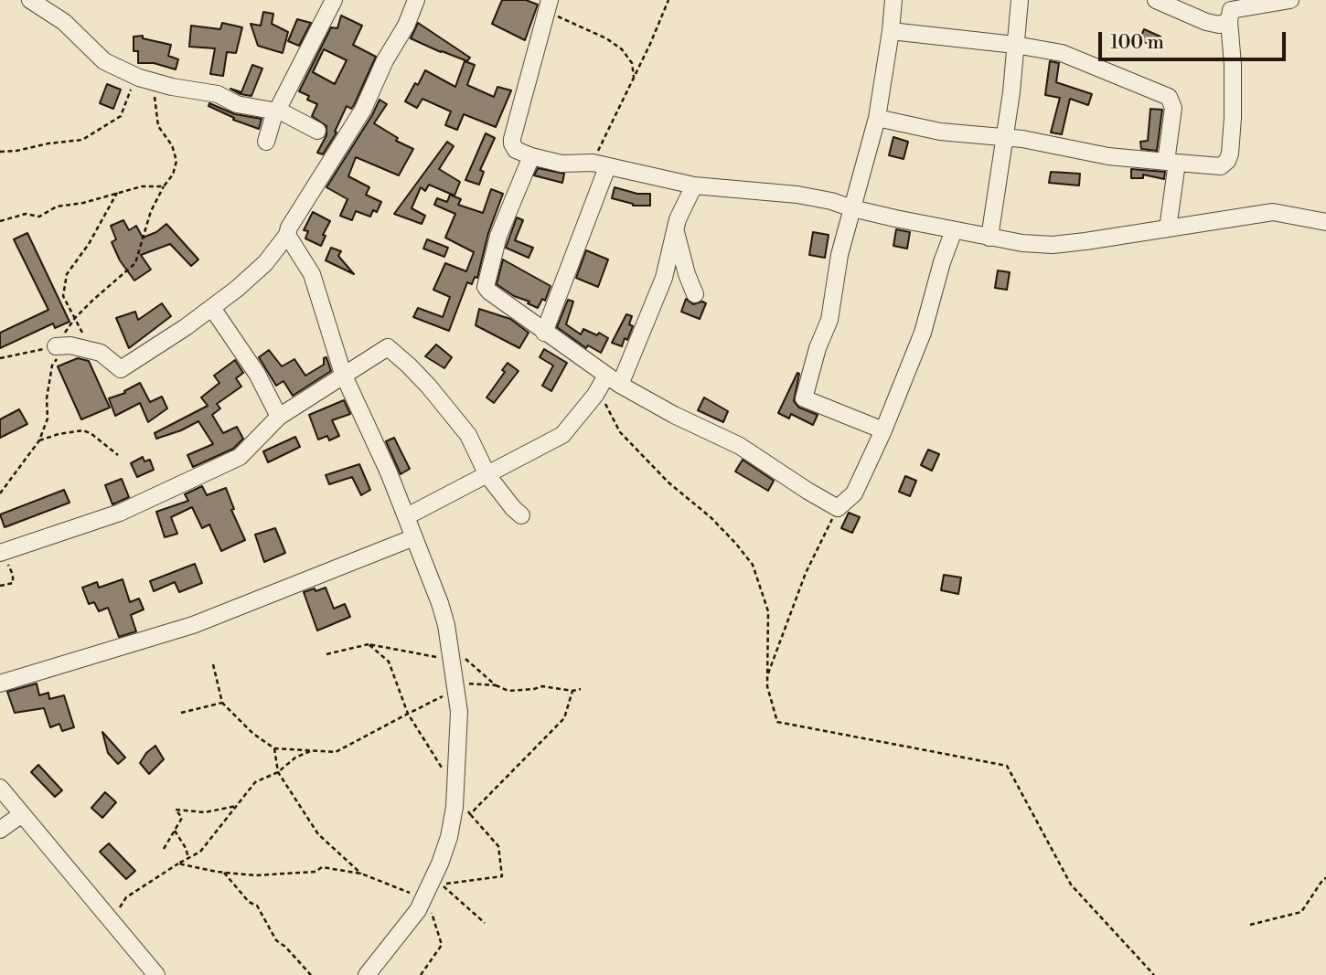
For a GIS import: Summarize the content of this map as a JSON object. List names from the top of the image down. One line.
{"scale_bar":"100 m"}
